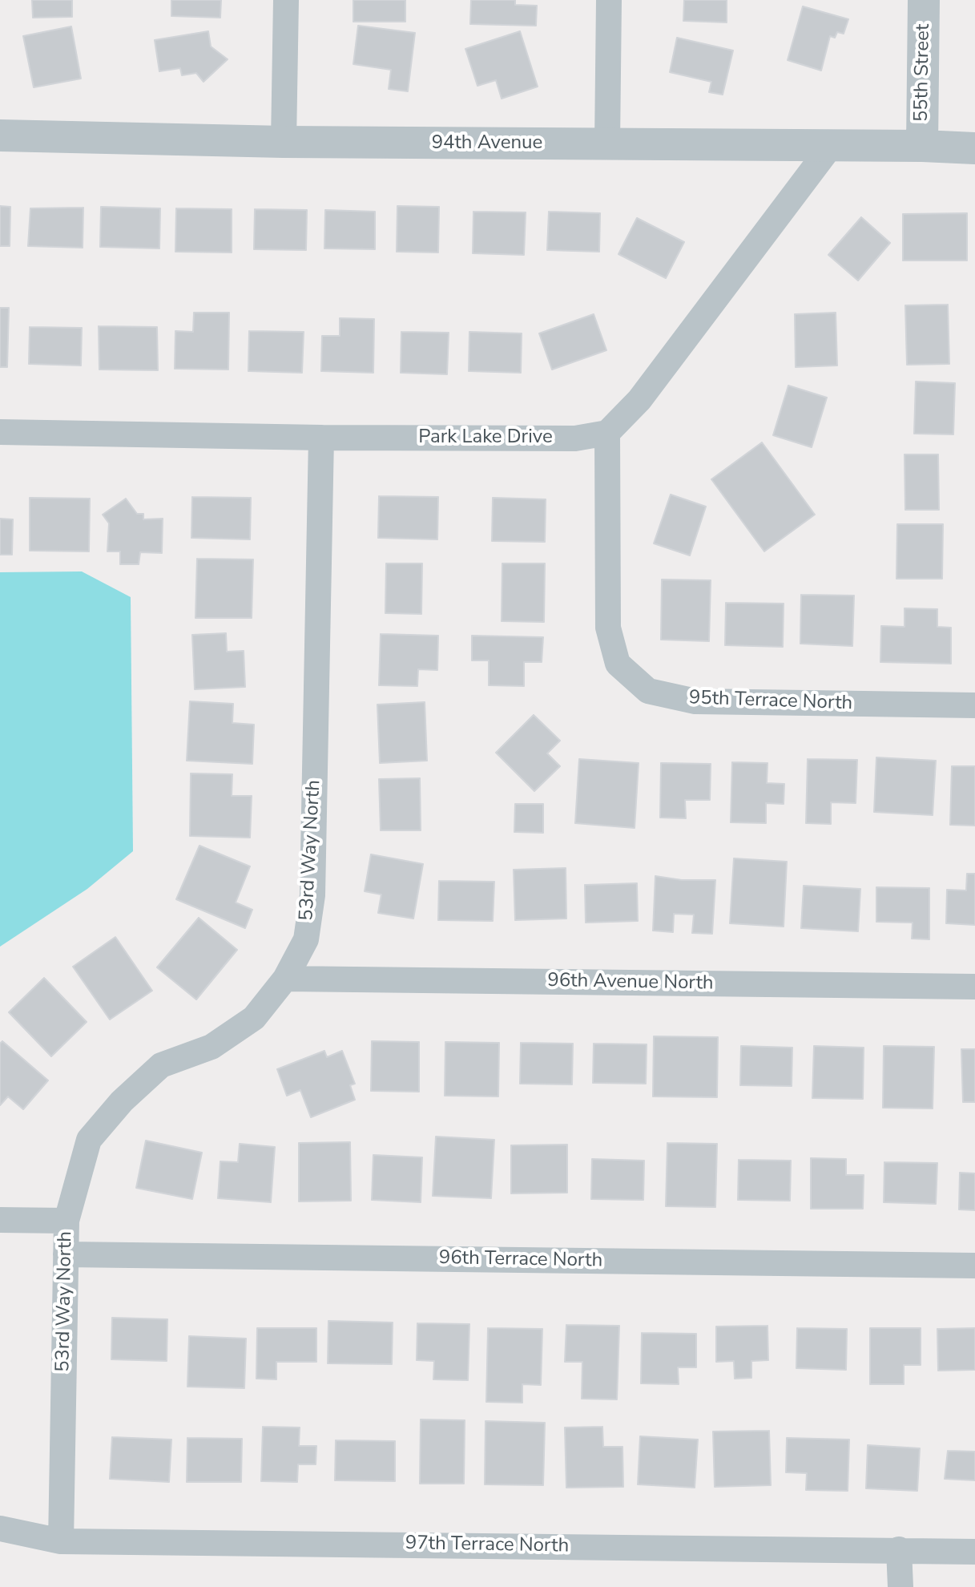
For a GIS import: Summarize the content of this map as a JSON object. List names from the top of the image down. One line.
{"streets":{"street":["55th Street","94th Avenue","Park Lake Drive","95th Terrace North","53rd Way North","96th Avenue North","96th Terrace North","97th Terrace North"]},"crossings":[["55th Street","94th Avenue"],["Park Lake Drive","95th Terrace North"],["Park Lake Drive","53rd Way North"],["53rd Way North","96th Avenue North"],["53rd Way North","96th Terrace North"],["53rd Way North","97th Terrace North"]]}
